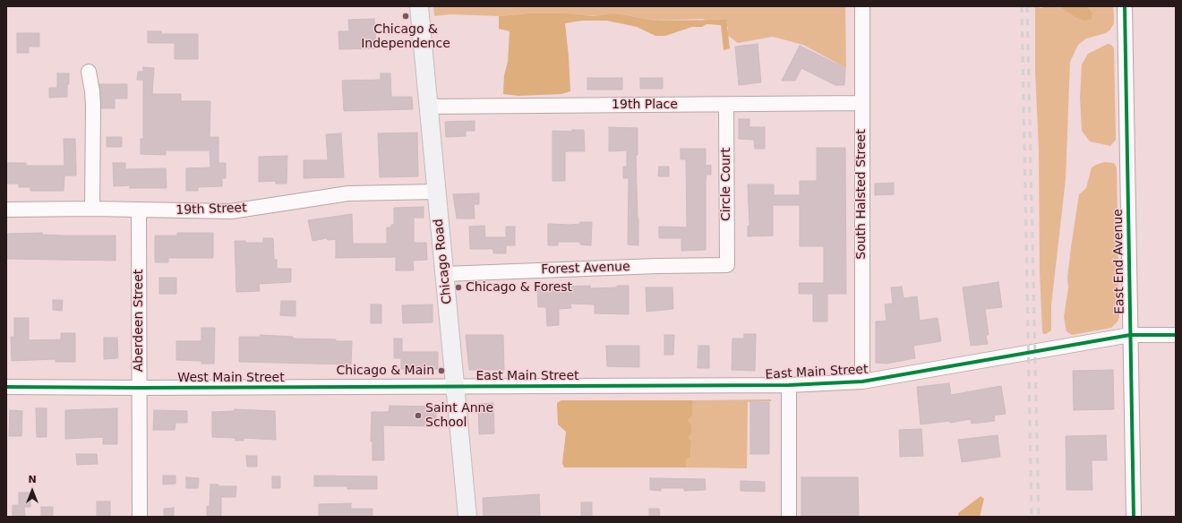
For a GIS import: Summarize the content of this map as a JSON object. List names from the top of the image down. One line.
{"streets":{"main road":["Chicago Road"],"street":["19th Place","Circle Court","South Halsted Street","19th Street","East End Avenue","Forest Avenue","Aberdeen Street","East Main Street","West Main Street"]},"crossings":[["19th Place","Circle Court"],["19th Place","South Halsted Street"],["19th Place","Chicago Road"],["Circle Court","Forest Avenue"],["South Halsted Street","East Main Street"],["19th Street","Chicago Road"],["19th Street","Aberdeen Street"],["Chicago Road","Forest Avenue"],["Chicago Road","East Main Street"],["Chicago Road","West Main Street"],["East End Avenue","East Main Street"],["Aberdeen Street","West Main Street"],["East Main Street","West Main Street"]],"places":["Chicago & Independence","Chicago & Forest","Chicago & Main","Saint Anne School"],"north":"top"}
